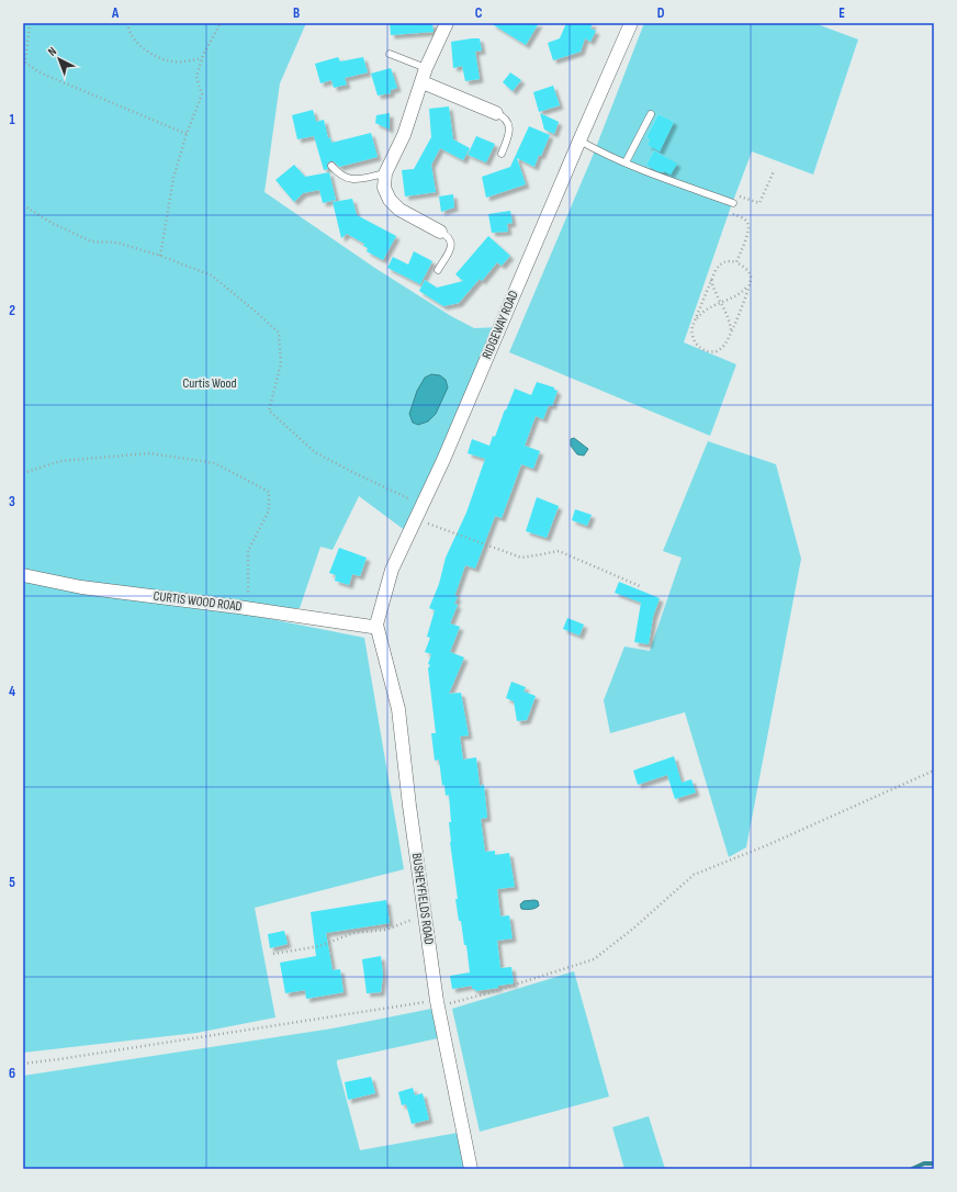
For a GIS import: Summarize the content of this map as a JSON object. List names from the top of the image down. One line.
{"streets":{"street":["RIDGEWAY ROAD","CURTIS WOOD ROAD","BUSHEYFIELDS ROAD"]},"crossings":[["RIDGEWAY ROAD","CURTIS WOOD ROAD"],["RIDGEWAY ROAD","BUSHEYFIELDS ROAD"],["CURTIS WOOD ROAD","BUSHEYFIELDS ROAD"]],"parks":["Curtis Wood"],"north":"top left","grid":{"columns":["A","B","C","D","E"],"rows":["1","2","3","4","5","6"]}}
